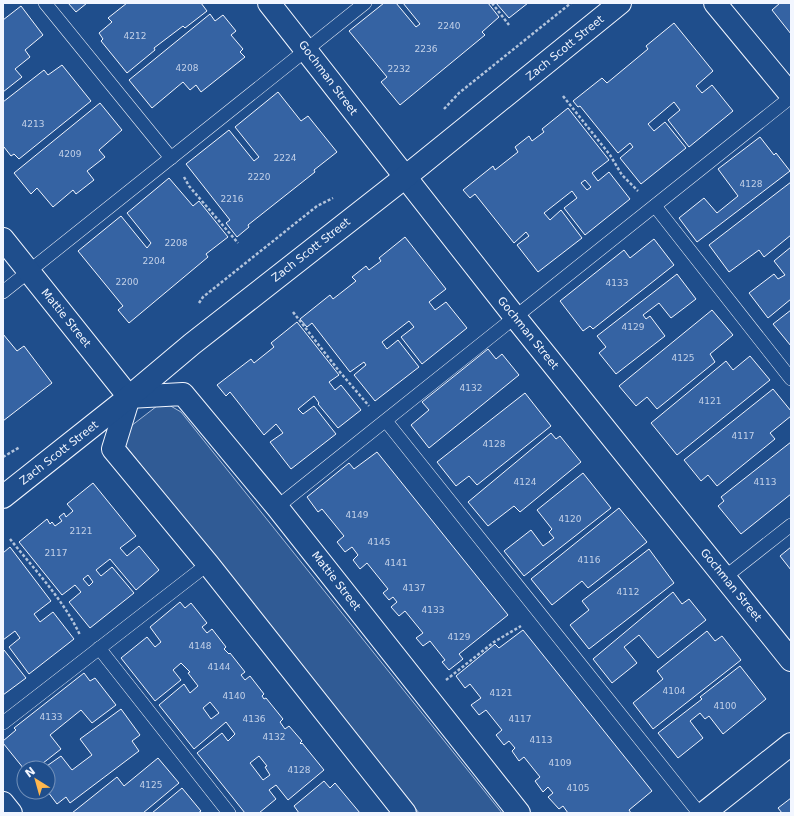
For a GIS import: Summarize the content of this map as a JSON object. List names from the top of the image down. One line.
{"streets":{"street":["Zach Scott Street","Gochman Street","Mattie Street"]},"crossings":[["Zach Scott Street","Gochman Street"],["Zach Scott Street","Mattie Street"]],"house_numbers":["2240","4212","2236","4208","2232","4213","4209","2224","2220","4128","2216","2208","2204","2200","4133","4129","4125","4132","4121","4117","4128","4124","4113","4149","4120","2121","4145","2117","4116","4141","4137","4112","4133","4129","4148","4144","4104","4121","4140","4100","4133","4136","4117","4132","4113","4109","4128","4125","4105"],"north":"top left"}
